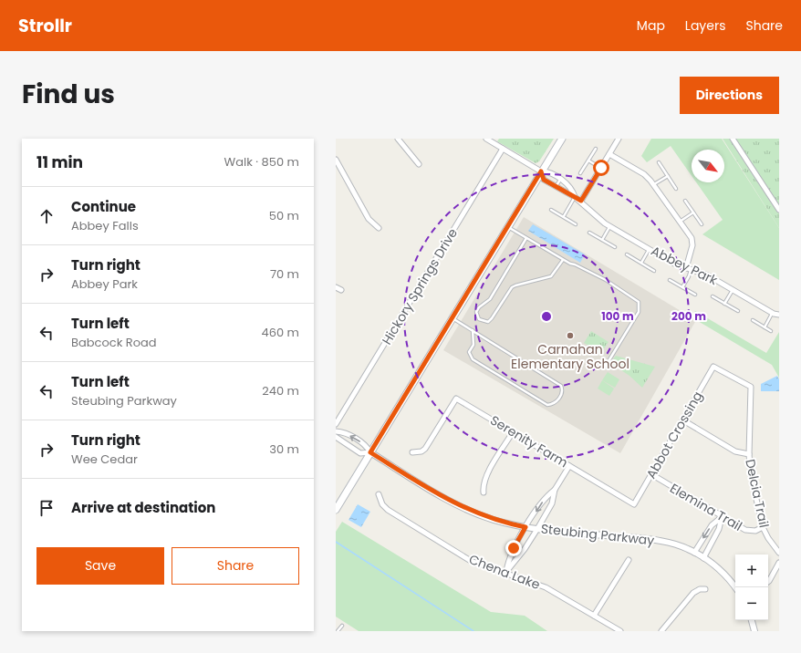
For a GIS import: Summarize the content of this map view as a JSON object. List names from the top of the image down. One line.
{"streets":{"street":["Abbey Park","Hickory Springs Drive","Abbot Crossing","Serenity Farm","Delcia Trail","Elemina Trail","Steubing Parkway","Chena Lake"]},"crossings":[["Abbot Crossing","Serenity Farm"],["Abbot Crossing","Delcia Trail"],["Abbot Crossing","Elemina Trail"],["Delcia Trail","Elemina Trail"]],"places":["Carnahan Elementary School"],"north":"bottom right","page":{"header":"Strollr","nav":["Map","Layers","Share"],"title":"Find us","buttons":["Directions",["Save","Share"]],"heading":["11 min","Walk · 850 m"],"list":[["Continue","Abbey Falls","50 m"],["Turn right","Abbey Park","70 m"],["Turn left","Babcock Road","460 m"],["Turn left","Steubing Parkway","240 m"],["Turn right","Wee Cedar","30 m"],"Arrive at destination"],"map_buttons":["+","−"]},"rings":["100 m","200 m"]}
